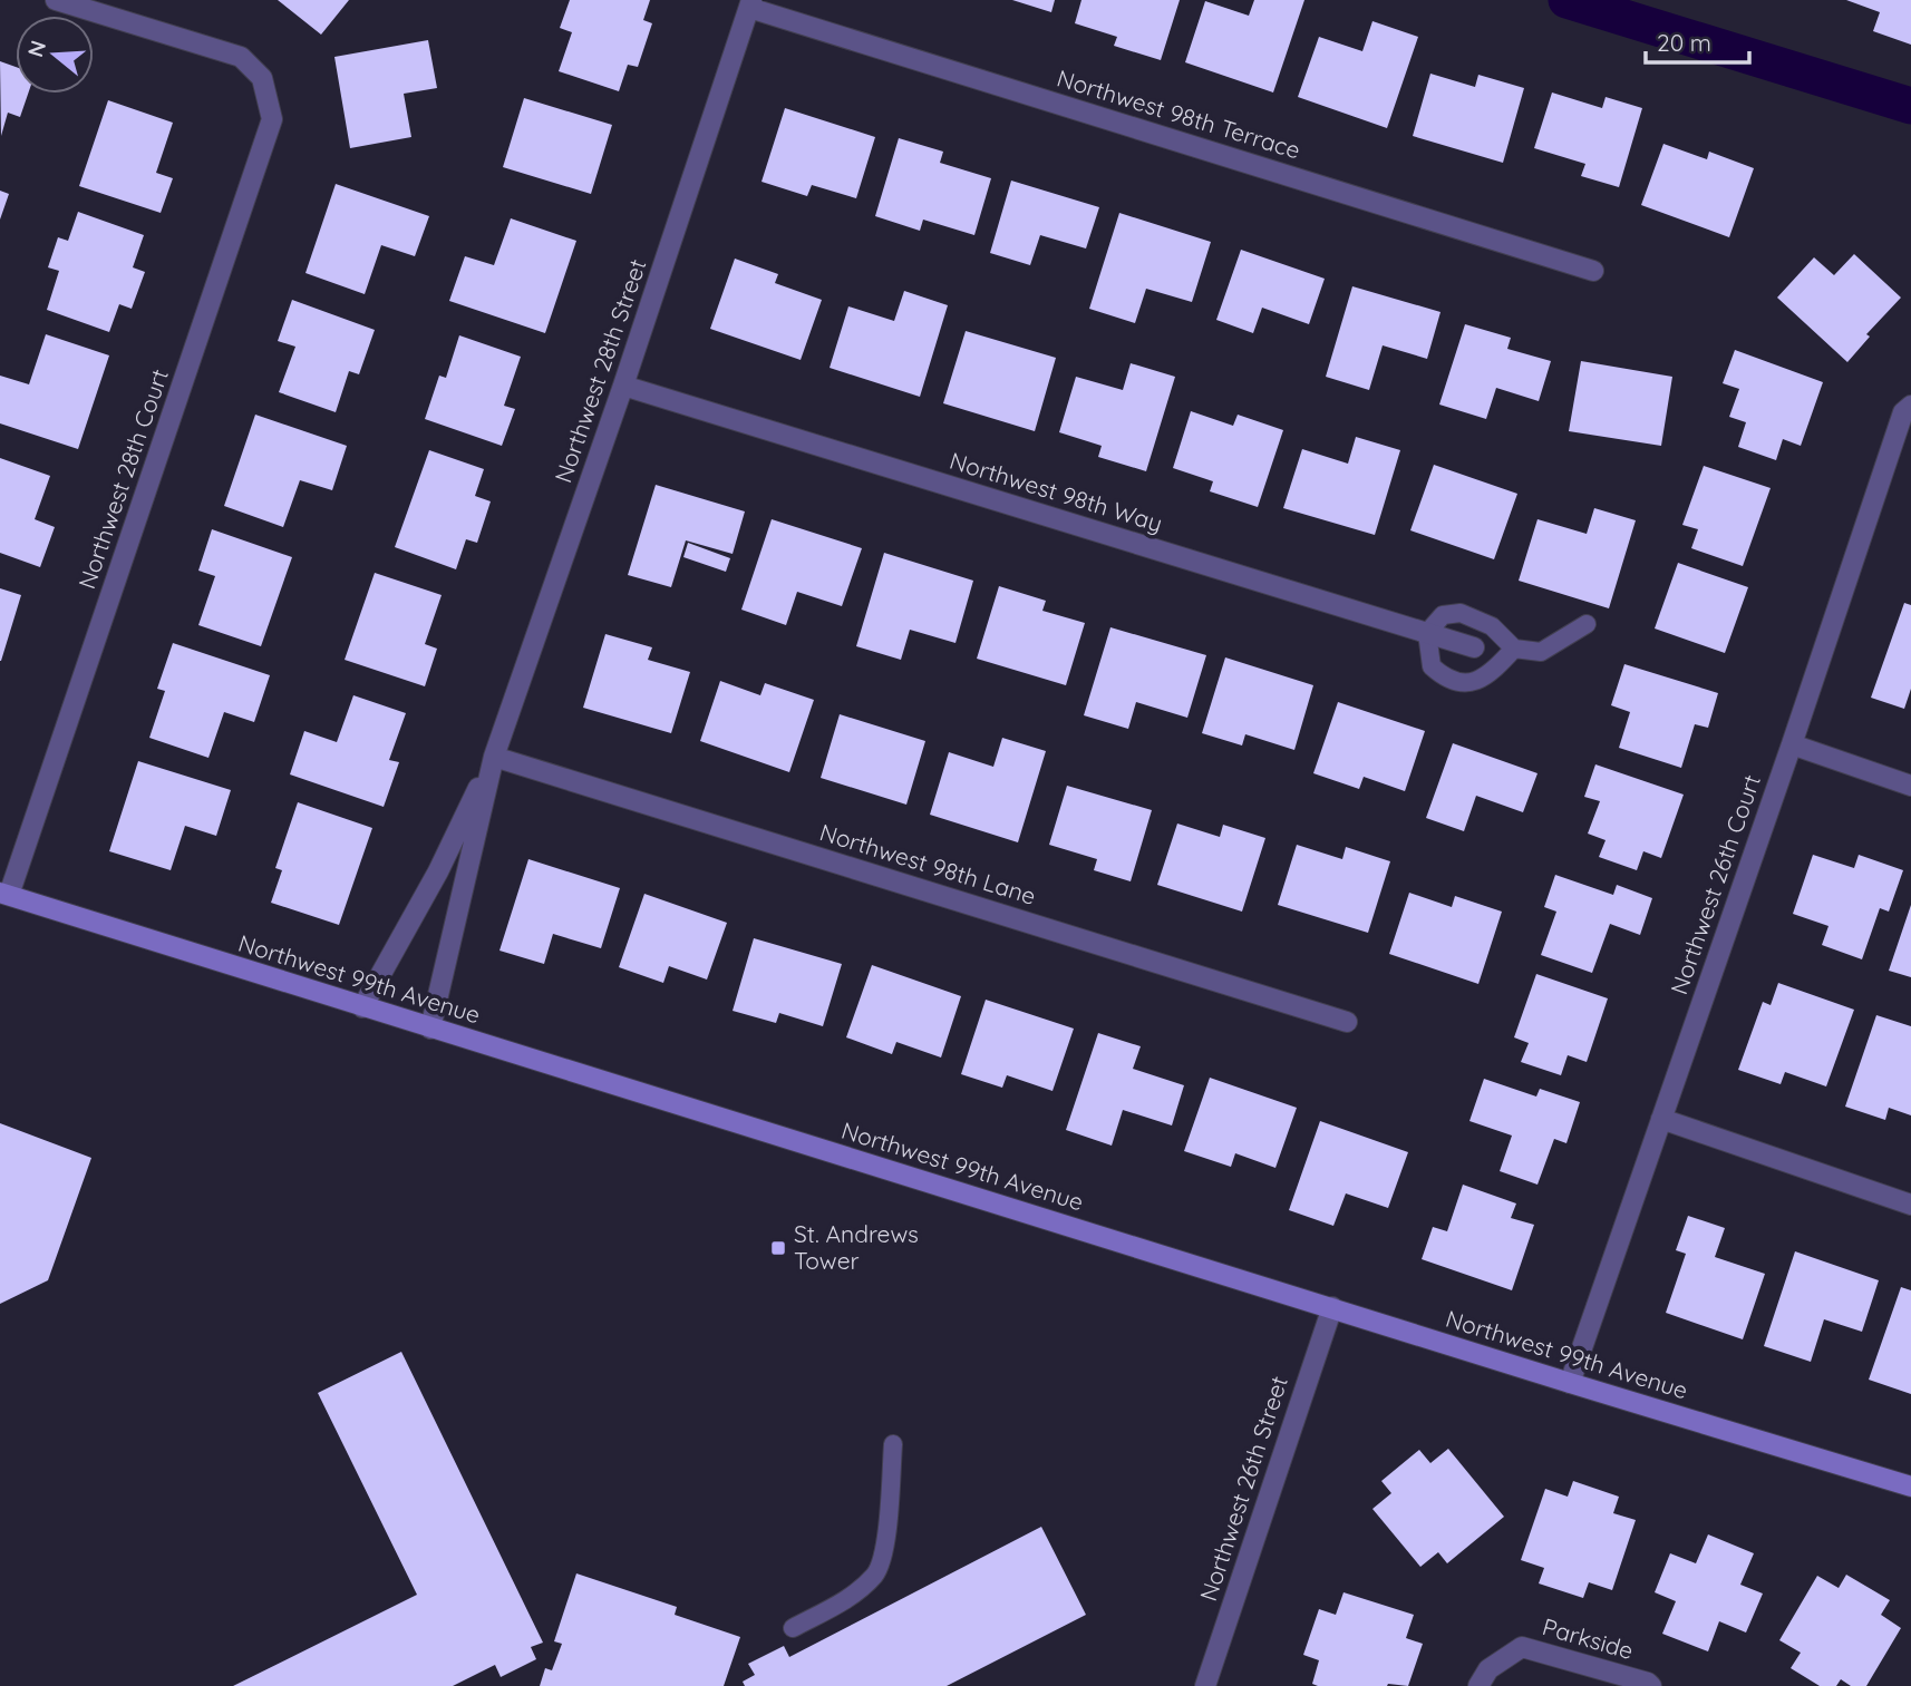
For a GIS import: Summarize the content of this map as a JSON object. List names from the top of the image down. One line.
{"streets":{"street":["Northwest 98th Terrace","Northwest 28th Street","Northwest 28th Court","Northwest 98th Way","Northwest 98th Lane","Northwest 26th Court","Northwest 99th Avenue","Northwest 26th Street","Parkside"]},"crossings":[["Northwest 98th Terrace","Northwest 28th Street"],["Northwest 28th Street","Northwest 98th Way"],["Northwest 28th Street","Northwest 98th Lane"],["Northwest 28th Street","Northwest 99th Avenue"],["Northwest 28th Court","Northwest 99th Avenue"],["Northwest 26th Court","Northwest 99th Avenue"],["Northwest 99th Avenue","Northwest 26th Street"]],"places":{"transit":["St. Andrews Tower"]},"scale_bar":"20 m","north":"left"}
